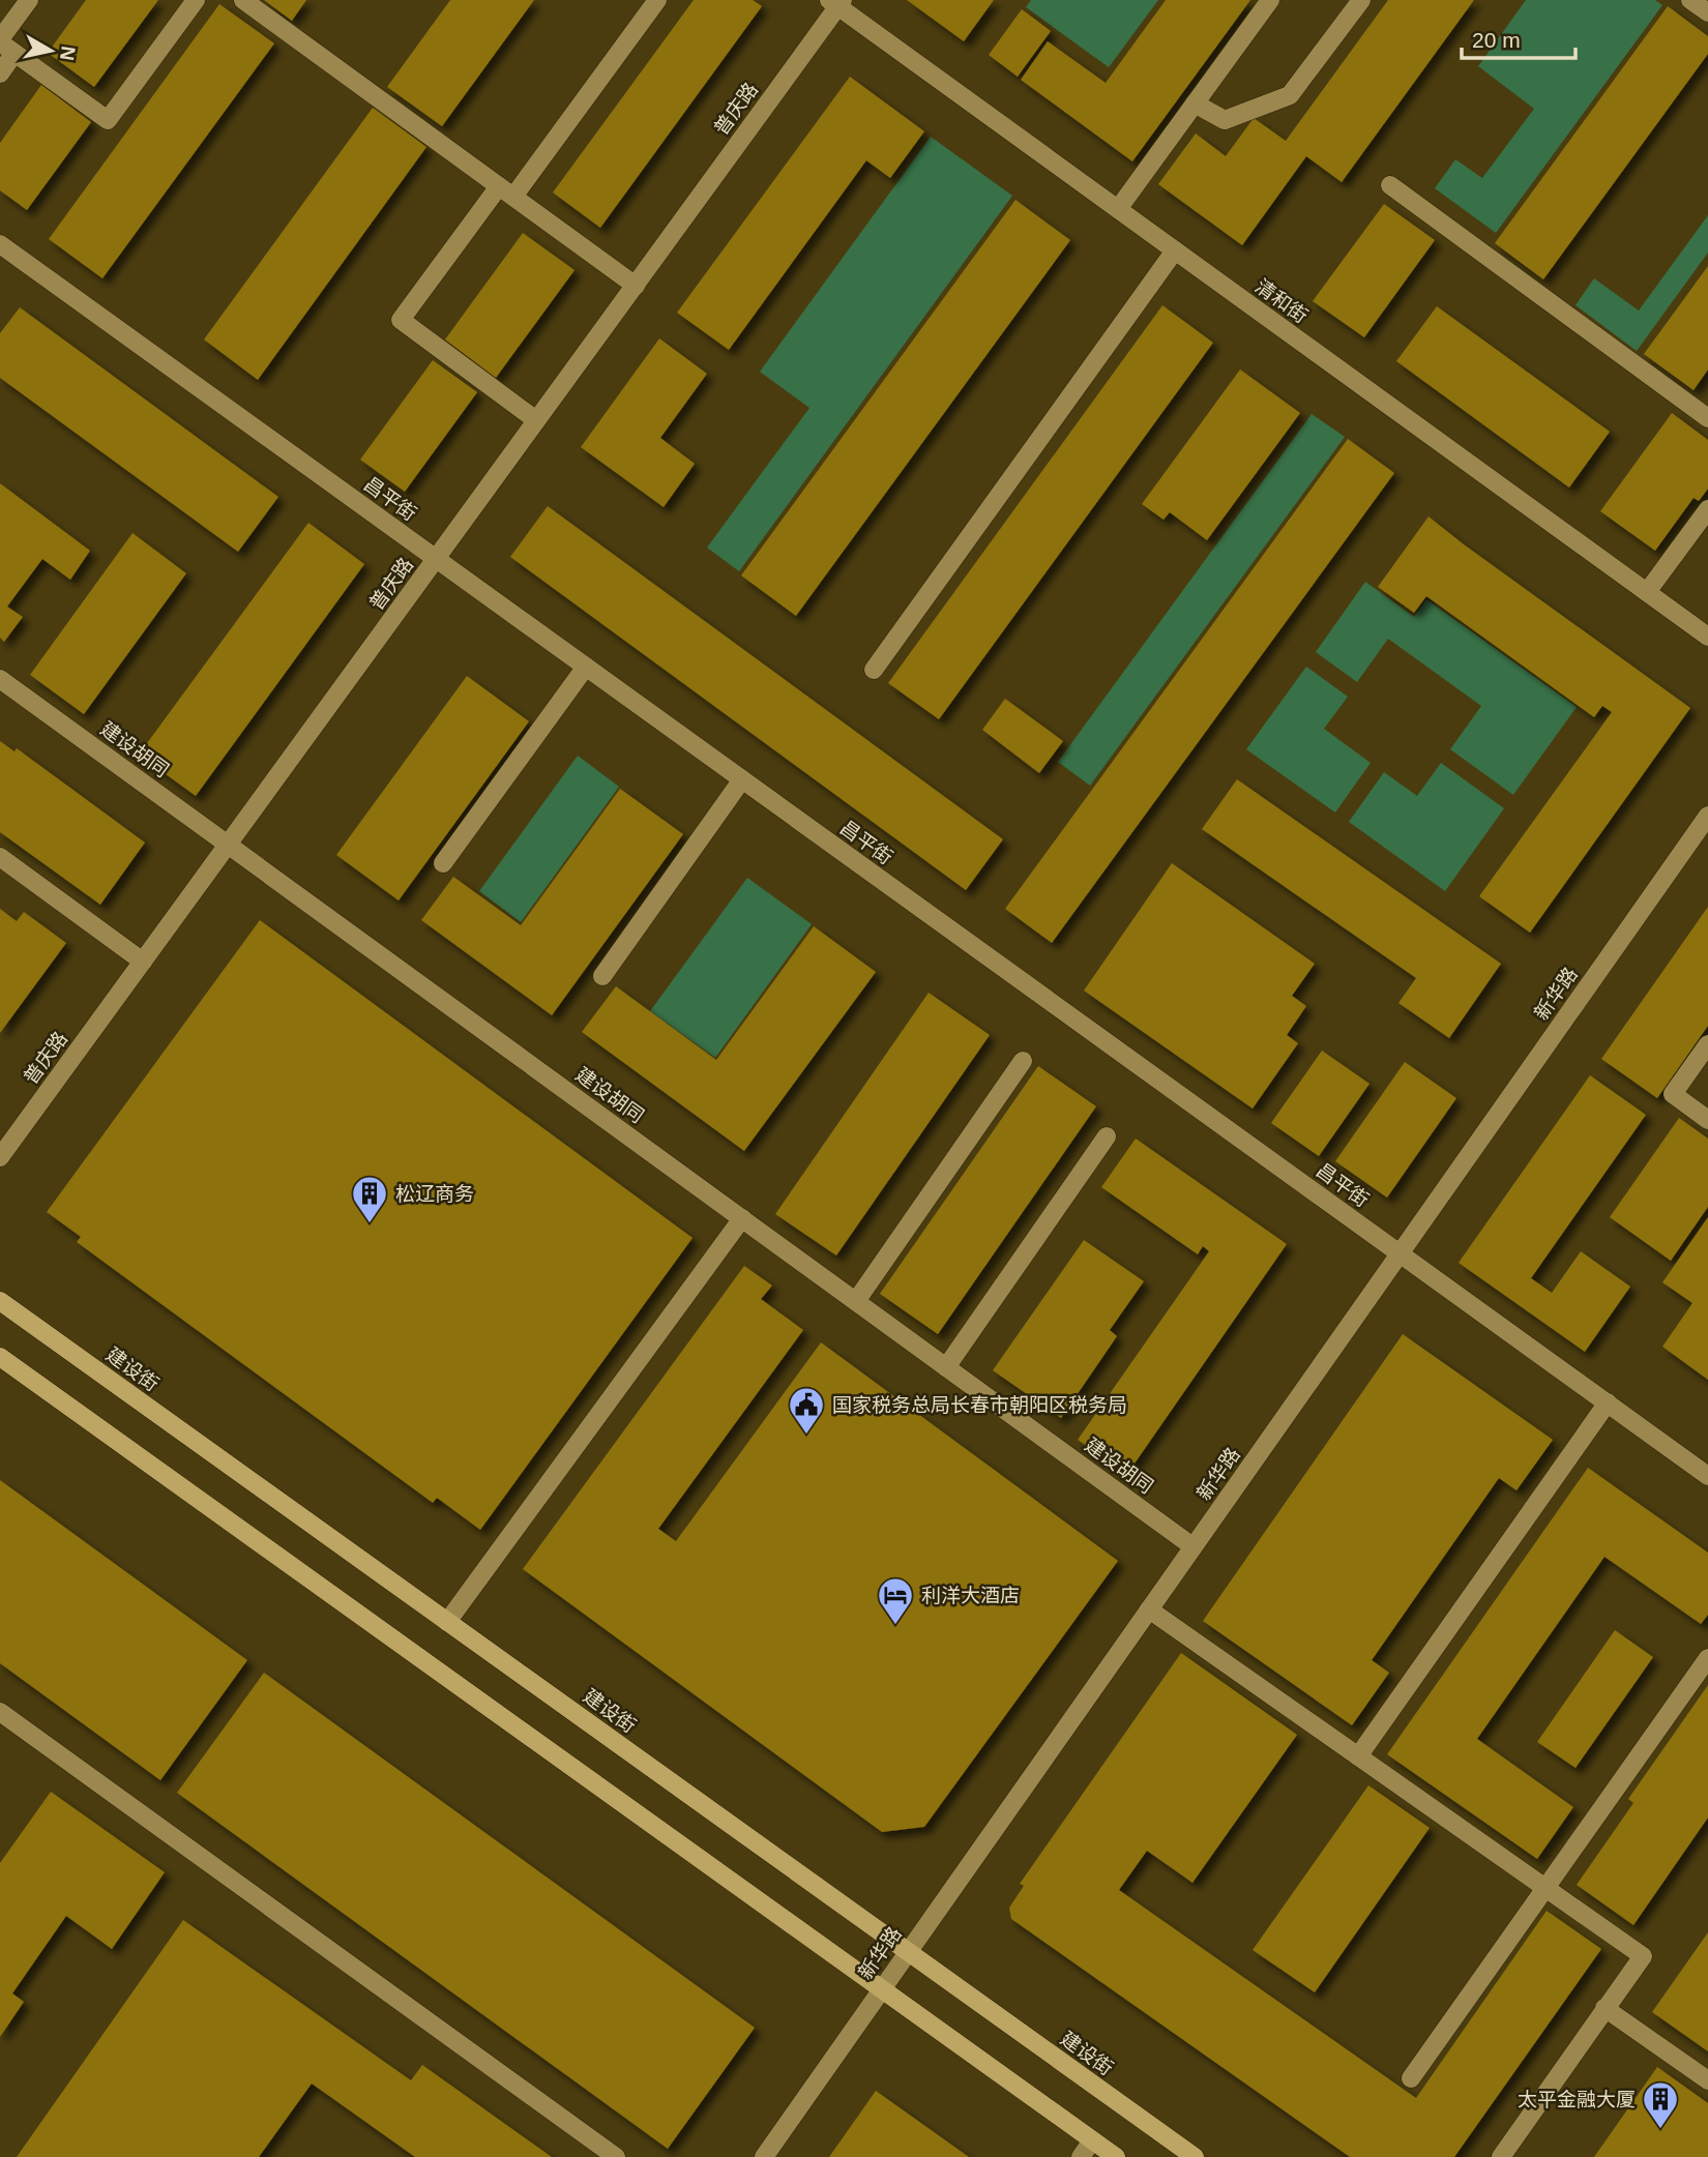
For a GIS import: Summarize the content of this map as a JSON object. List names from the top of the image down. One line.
{"streets":{"main road":["建设街"],"street":["普庆路","清和街","昌平街","建设胡同","新华路"]},"crossings":[["普庆路","清和街"],["普庆路","昌平街"],["普庆路","建设胡同"],["昌平街","新华路"],["建设胡同","新华路"],["新华路","建设街"]],"places":{"building":["松辽商务","太平金融大厦"],"public building":["国家税务总局长春市朝阳区税务局"],"hotel":["利洋大酒店"]},"scale_bar":"20 m","north":"right"}
